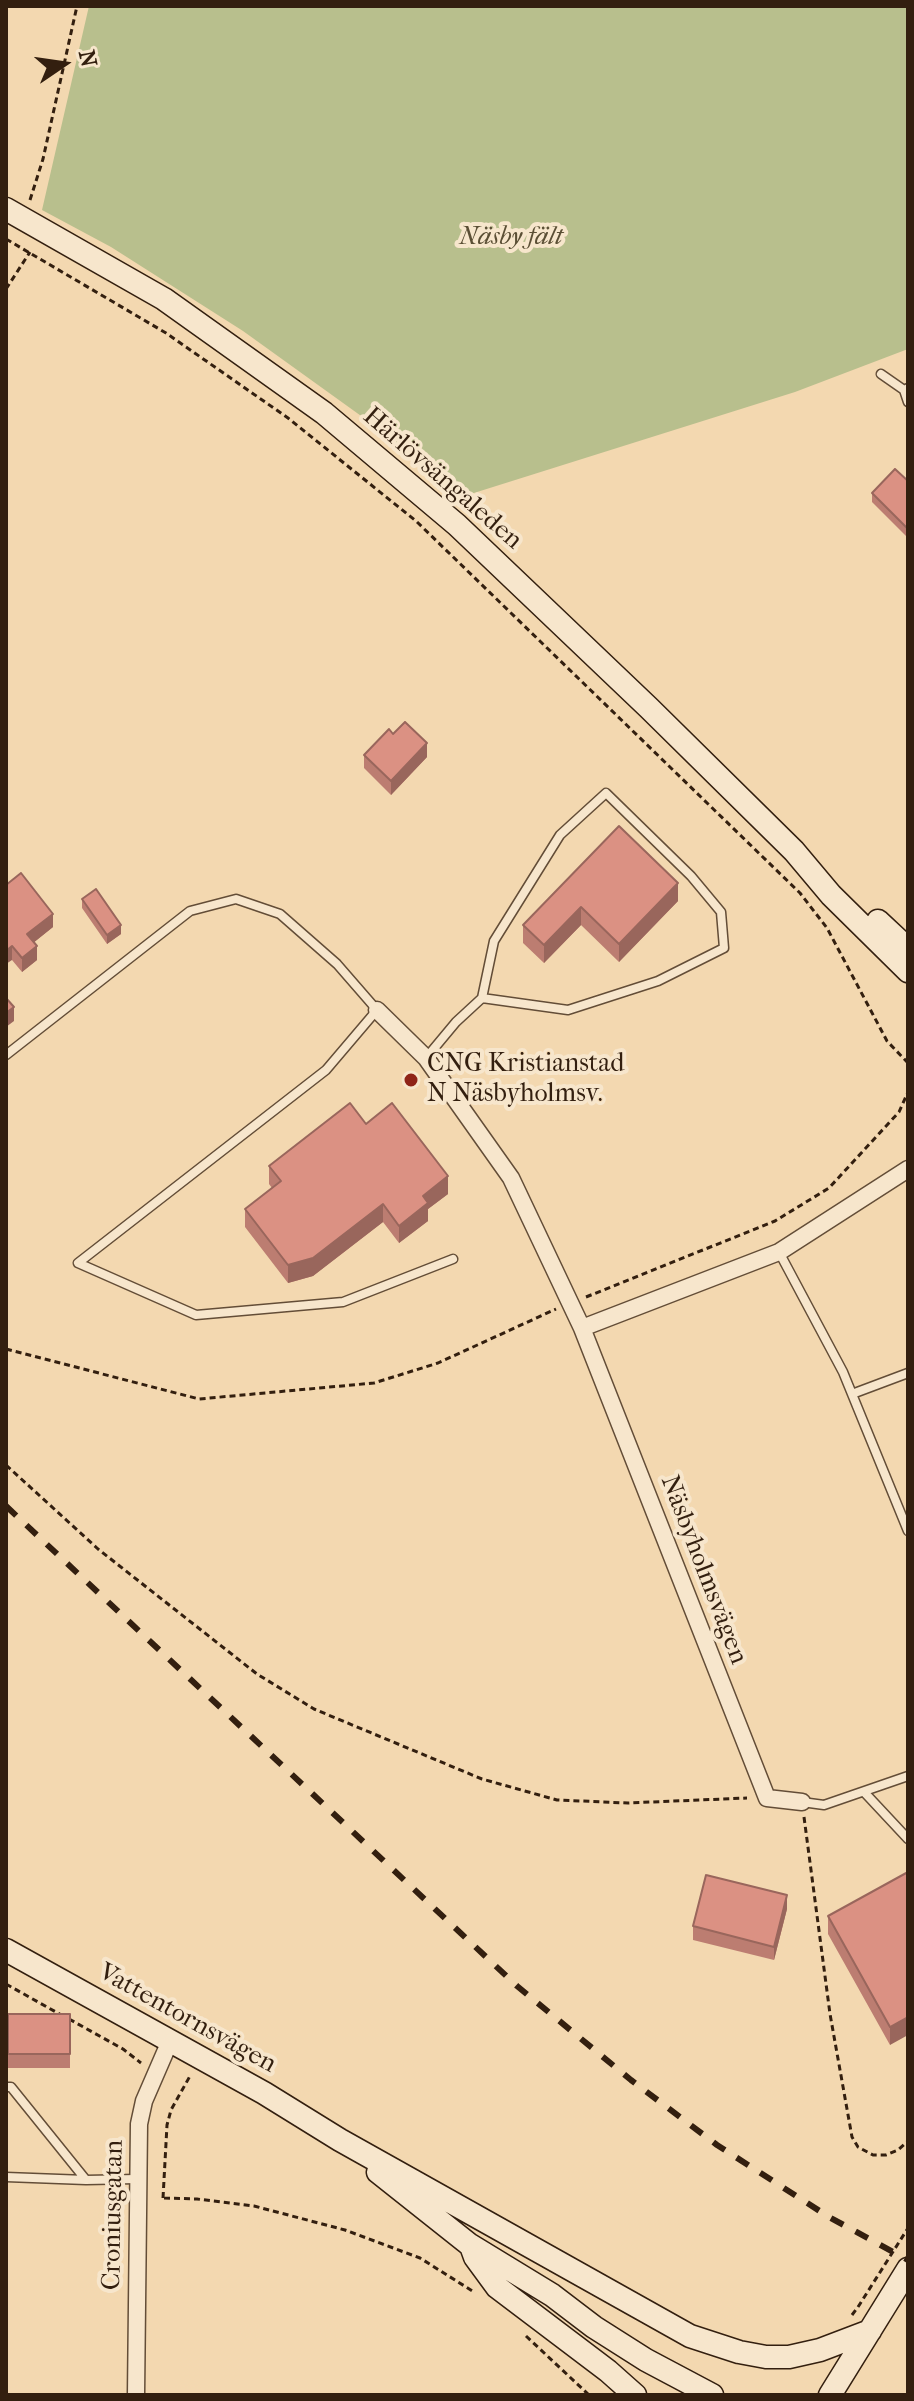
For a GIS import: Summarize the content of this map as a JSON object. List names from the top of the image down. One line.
{"streets":{"main road":["Härlövsängaleden","Vattentornsvägen"],"street":["Näsbyholmsvägen","Croniusgatan"]},"crossings":[["Vattentornsvägen","Croniusgatan"]],"parks":["Näsby fält"],"places":["CNG Kristianstad N Näsbyholmsv."],"north":"right"}
